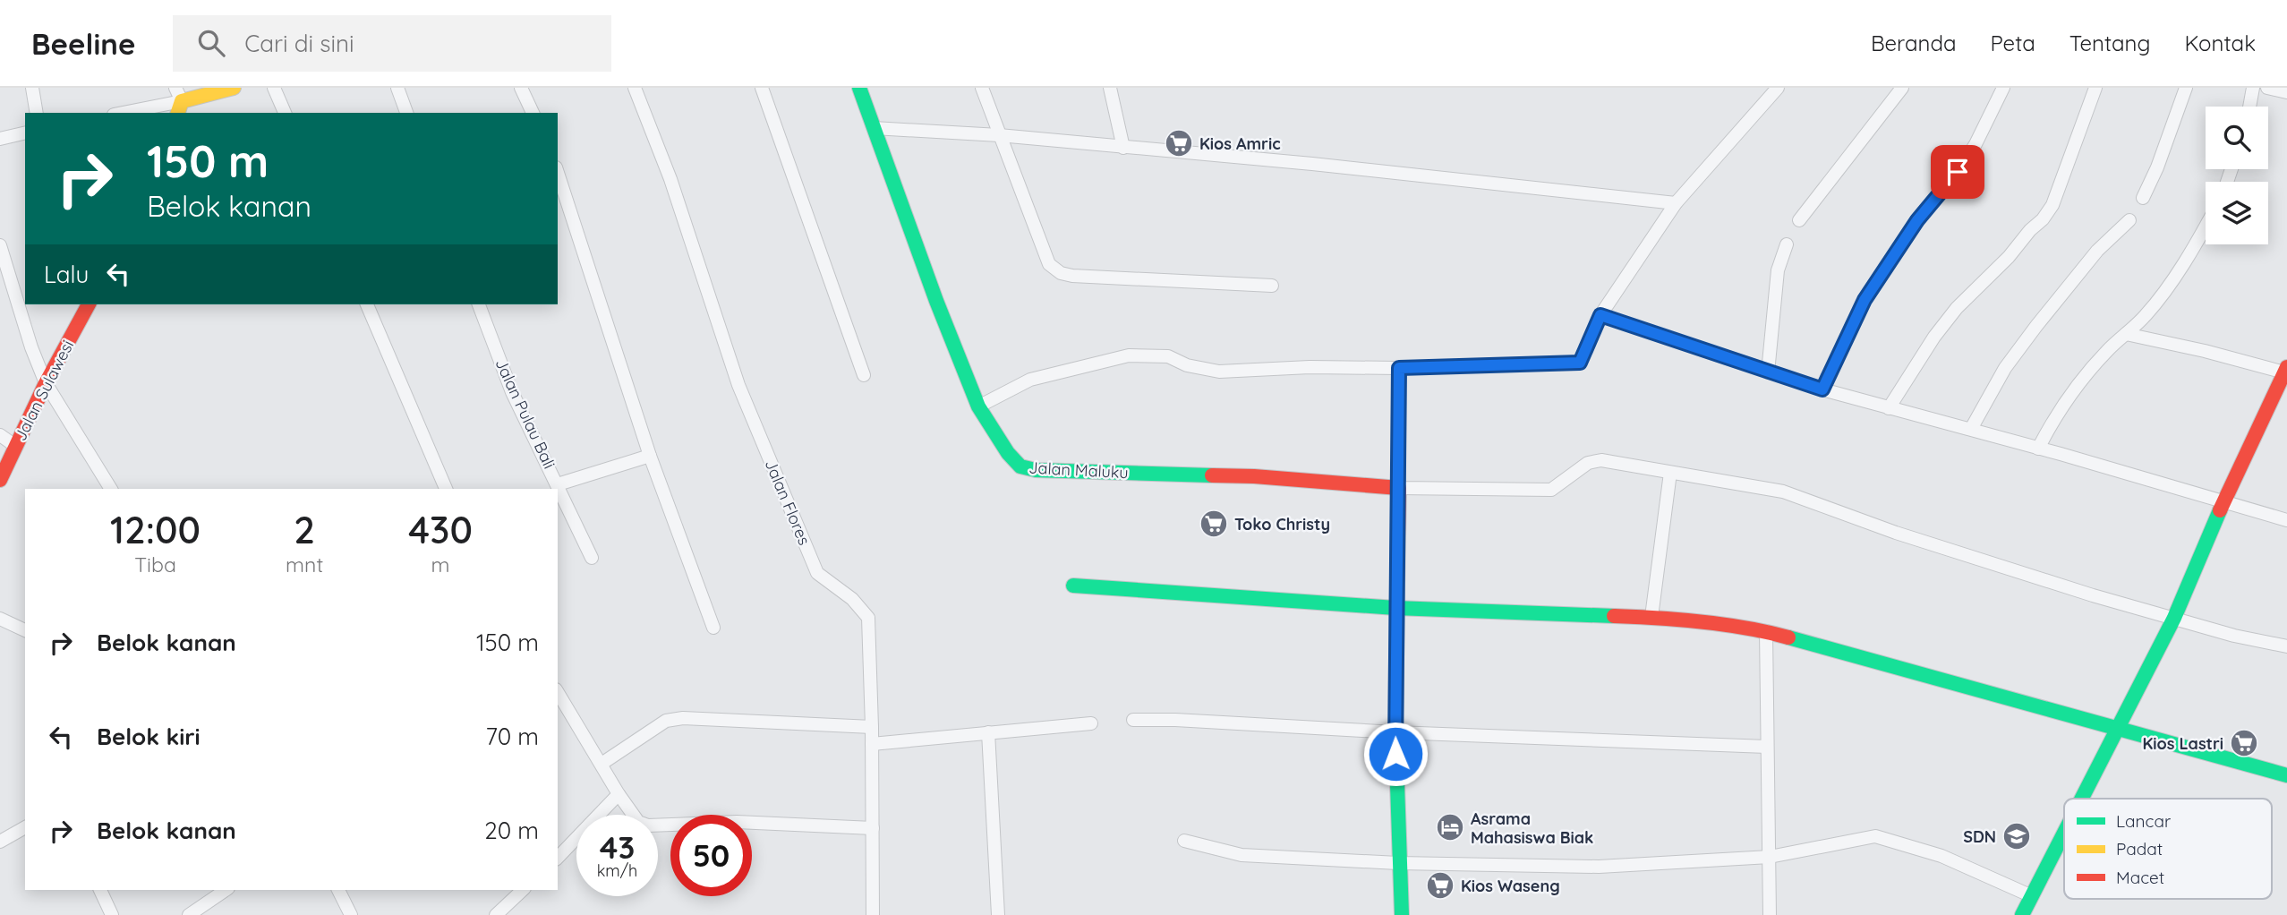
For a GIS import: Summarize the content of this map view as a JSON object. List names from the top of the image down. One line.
{"streets":{"street":["Jalan Sulawesi","Jalan Pulau Bali","Jalan Maluku","Jalan Flores"]},"places":{"supermarket":["Kios Amric","Toko Christy","Kios Lastri","Kios Waseng"],"hotel":["Asrama Mahasiswa Biak"],"school or university":["SDN"]},"legend":["Lancar","Padat","Macet"],"page":{"header":"Beeline","search":"Cari di sini","nav":["Beranda","Peta","Tentang","Kontak"],"turn":["150 m","Belok kanan"],"then":"Lalu","eta":["12:00","Tiba","2","mnt","430","m"],"list":[{"name":"Belok kanan","value":"150 m"},{"name":"Belok kiri","value":"70 m"},{"name":"Belok kanan","value":"20 m"}],"speed":"43 km/h","limit":"50"}}
